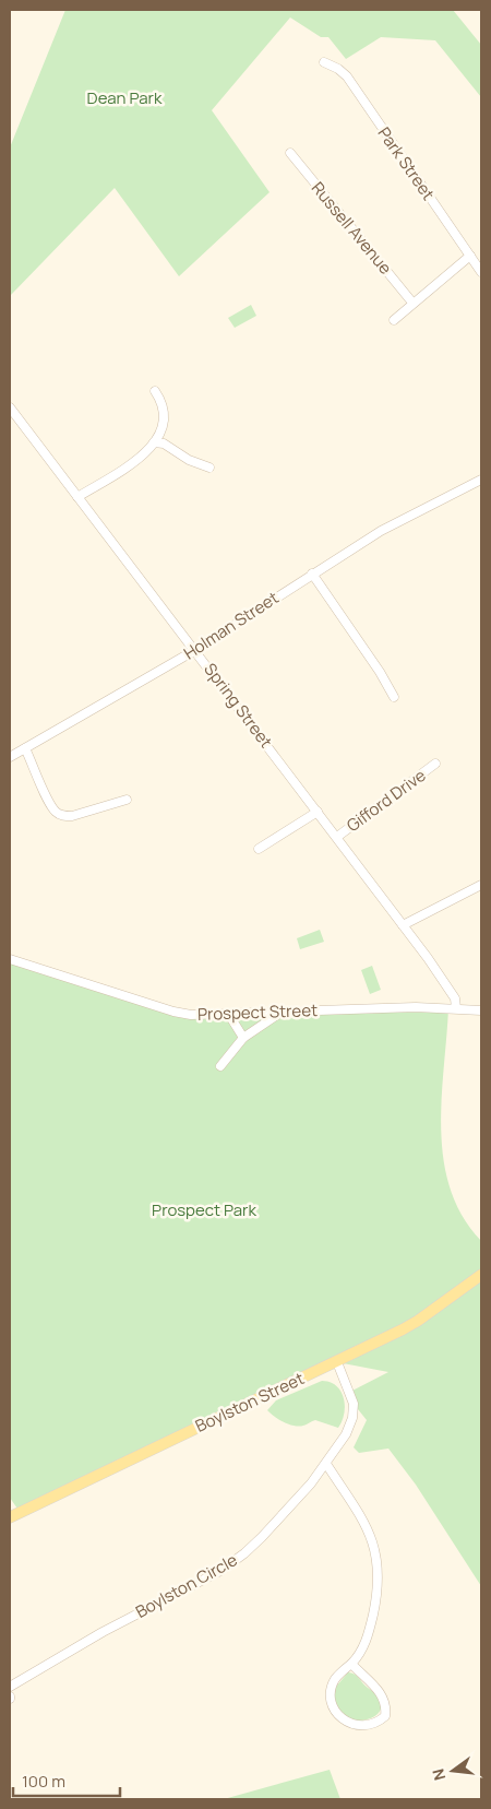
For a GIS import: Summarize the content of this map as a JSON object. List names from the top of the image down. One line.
{"streets":{"main road":["Boylston Street"],"street":["Park Street","Russell Avenue","Holman Street","Spring Street","Gifford Drive","Prospect Street","Boylston Circle"]},"crossings":[["Holman Street","Spring Street"],["Spring Street","Gifford Drive"],["Spring Street","Prospect Street"],["Boylston Street","Boylston Circle"]],"parks":["Dean Park","Prospect Park"],"scale_bar":"100 m","north":"left"}
